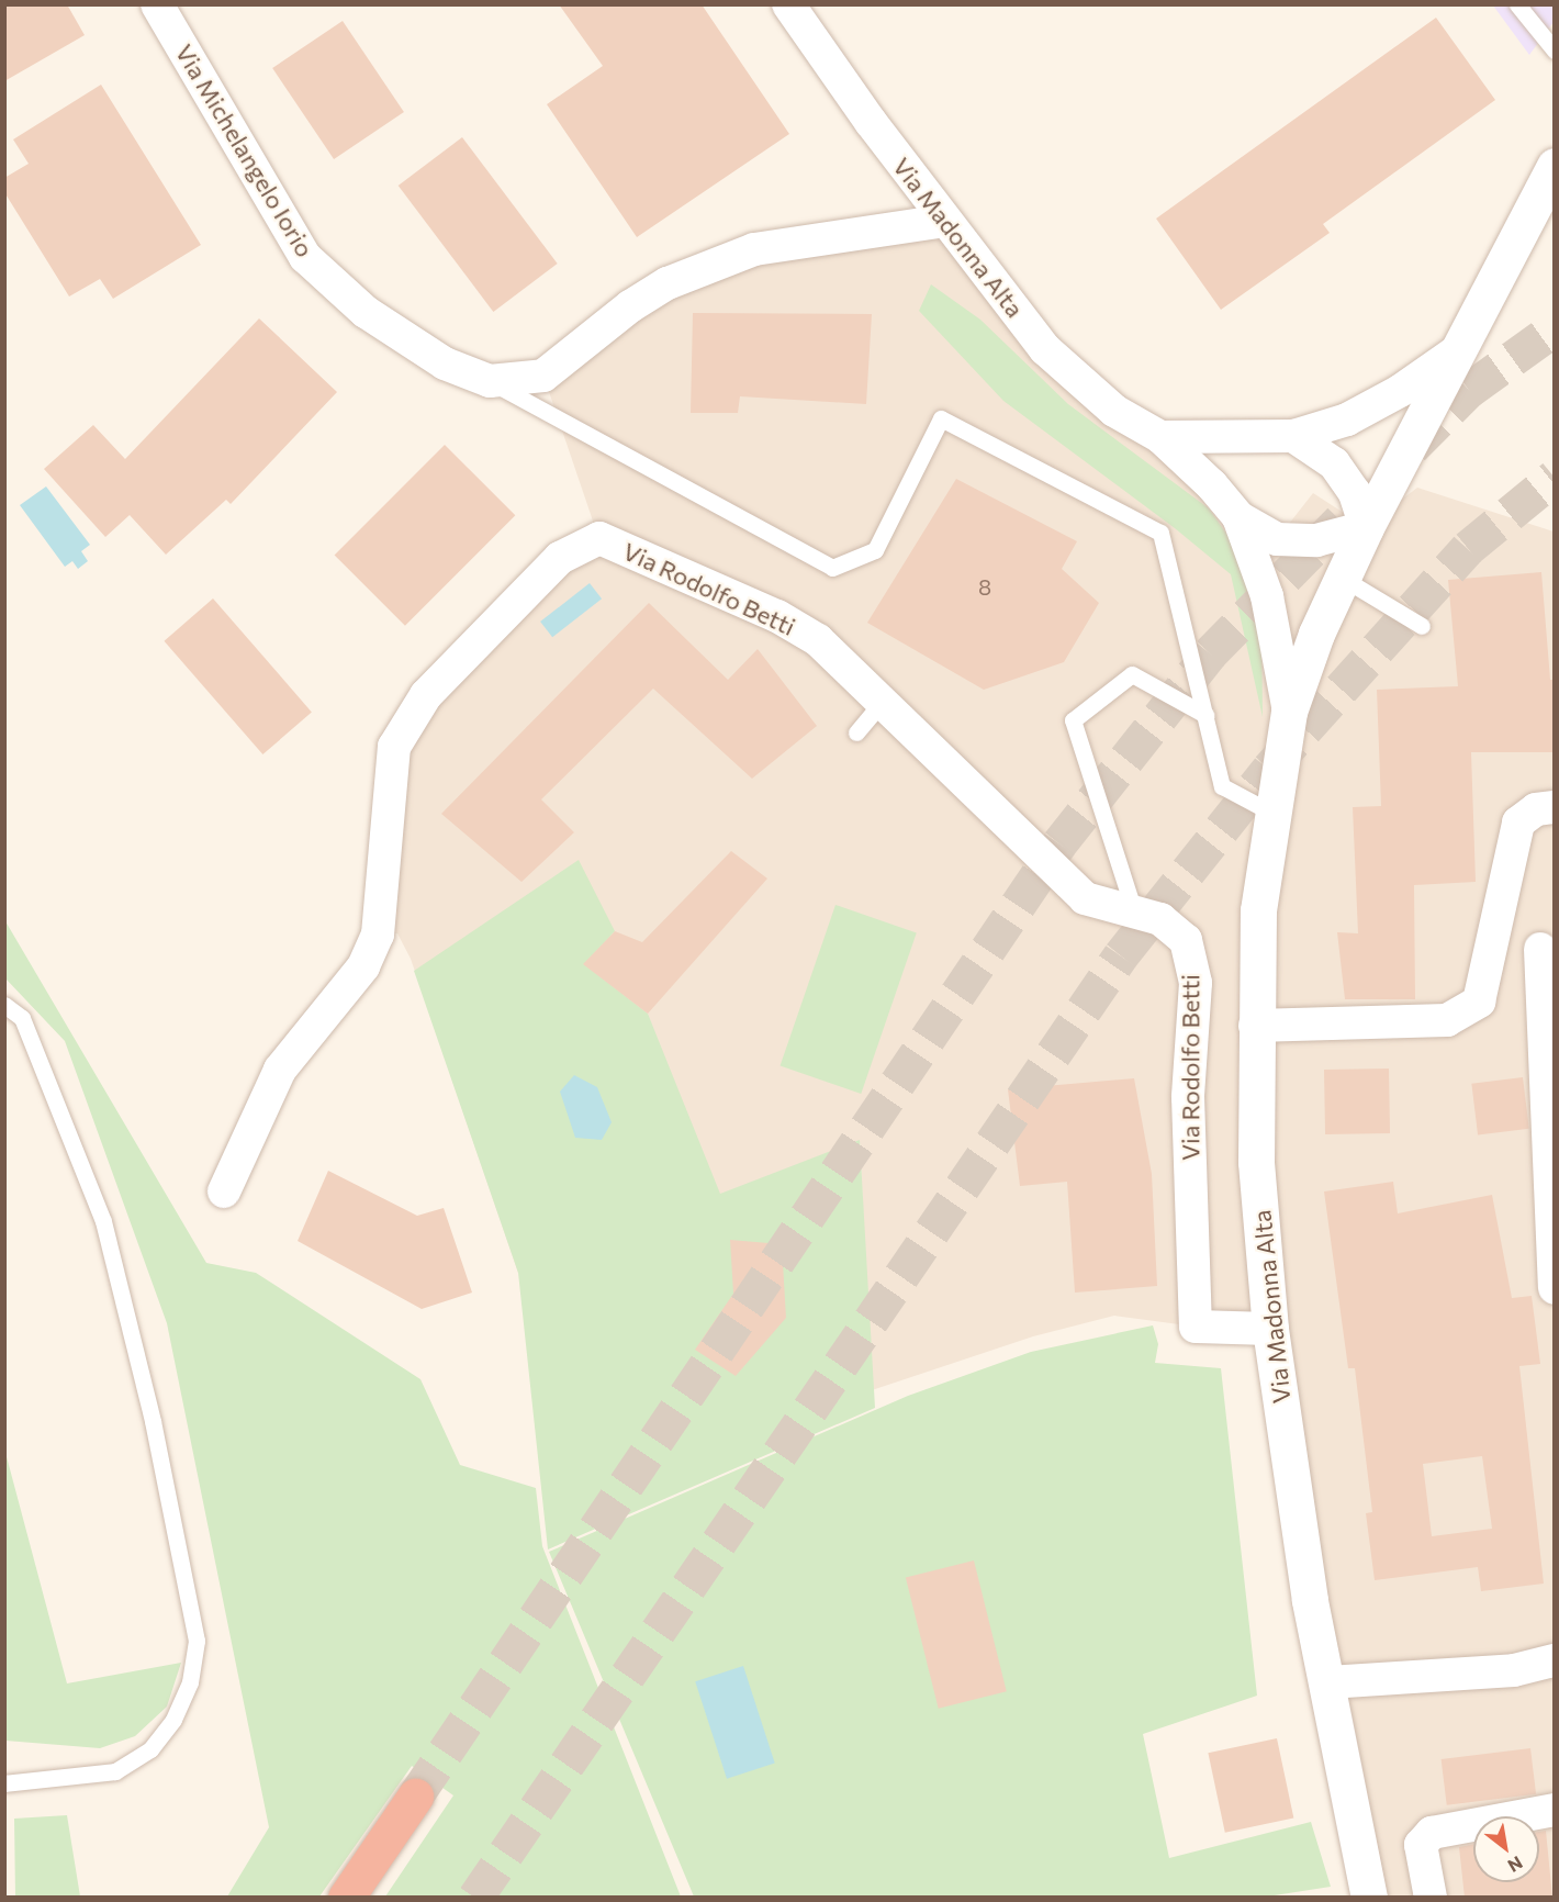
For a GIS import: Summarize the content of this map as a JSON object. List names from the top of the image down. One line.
{"streets":{"street":["Via Michelangelo Iorio","Via Madonna Alta","Via Rodolfo Betti"]},"crossings":[["Via Michelangelo Iorio","Via Madonna Alta"],["Via Madonna Alta","Via Rodolfo Betti"]],"house_numbers":["8"],"north":"bottom right"}
